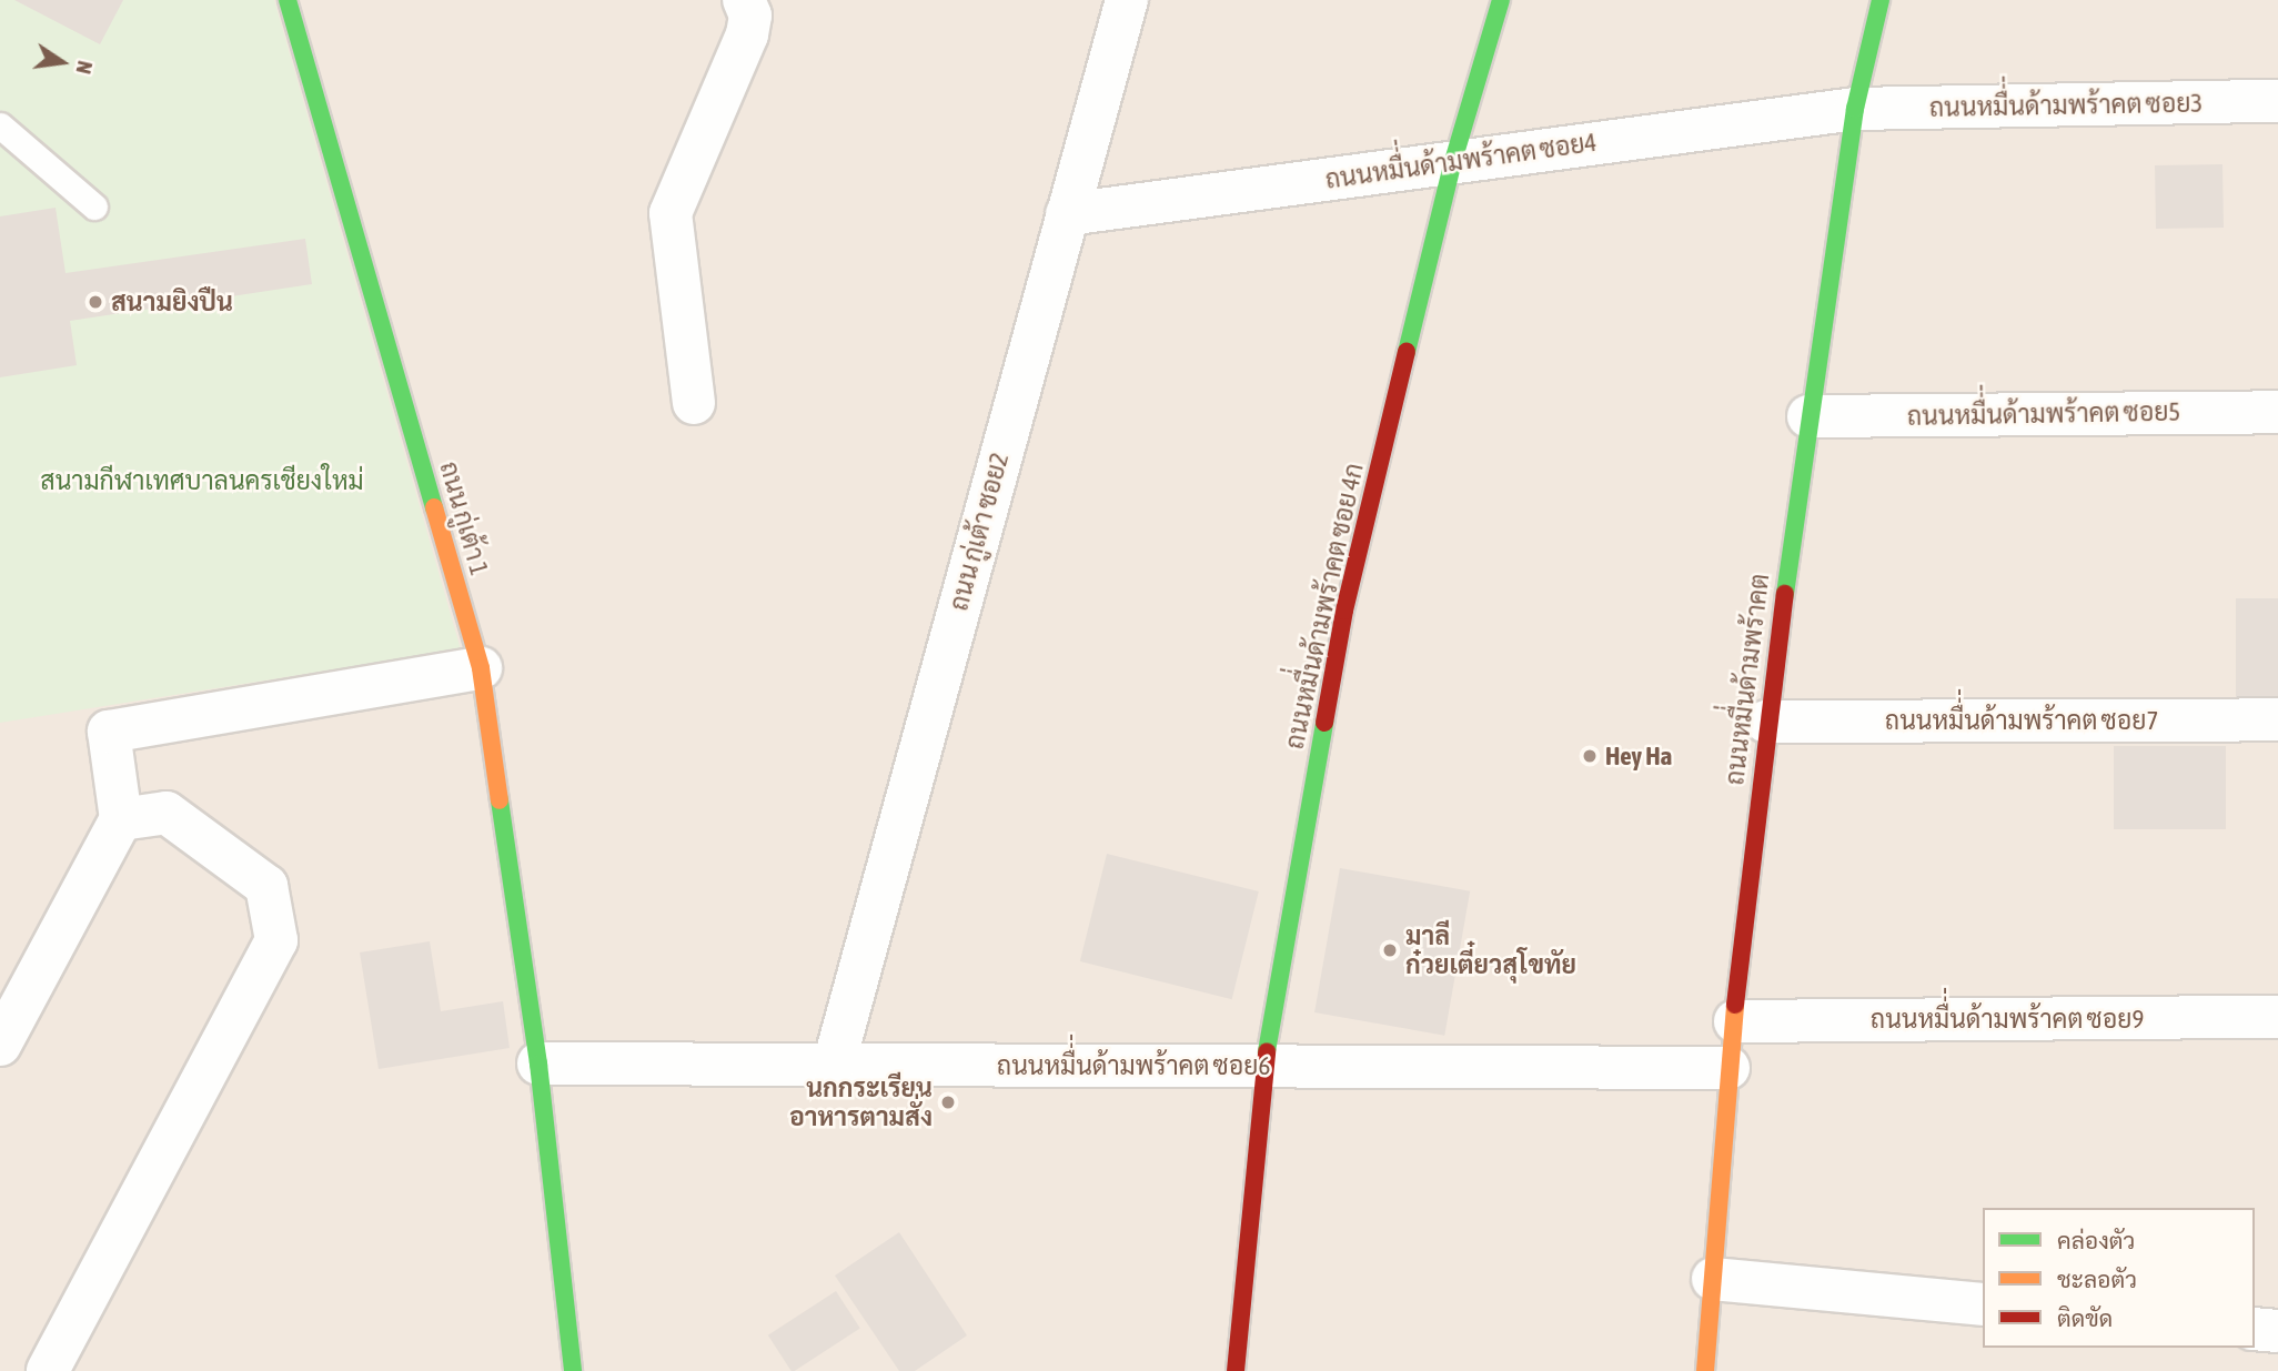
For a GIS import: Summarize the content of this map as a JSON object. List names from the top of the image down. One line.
{"streets":{"street":["ถนนหมื่่นด้ามพร้าคต ซอย3","ถนนหมื่่นด้ามพร้าคต ซอย4","ถนนหมื่่นด้ามพร้าคต ซอย5","ถนน กู่เต้า 1","ถนน กู่เต้า ซอย2","ถนนหมื่่นด้ามพร้าคต ซอย 4ก","ถนนหมื่่นด้ามพร้าคต","ถนนหมื่่นด้ามพร้าคต ซอย7","ถนนหมื่่นด้ามพร้าคต ซอย9","ถนนหมื่่นด้ามพร้าคต ซอย6"]},"crossings":[["ถนนหมื่่นด้ามพร้าคต ซอย3","ถนนหมื่่นด้ามพร้าคต ซอย4"],["ถนนหมื่่นด้ามพร้าคต ซอย3","ถนนหมื่่นด้ามพร้าคต"],["ถนนหมื่่นด้ามพร้าคต ซอย4","ถนน กู่เต้า ซอย2"],["ถนนหมื่่นด้ามพร้าคต ซอย4","ถนนหมื่่นด้ามพร้าคต ซอย 4ก"],["ถนนหมื่่นด้ามพร้าคต ซอย4","ถนนหมื่่นด้ามพร้าคต"],["ถนนหมื่่นด้ามพร้าคต ซอย5","ถนนหมื่่นด้ามพร้าคต"],["ถนน กู่เต้า 1","ถนนหมื่่นด้ามพร้าคต ซอย6"],["ถนน กู่เต้า ซอย2","ถนนหมื่่นด้ามพร้าคต ซอย6"],["ถนนหมื่่นด้ามพร้าคต ซอย 4ก","ถนนหมื่่นด้ามพร้าคต ซอย6"],["ถนนหมื่่นด้ามพร้าคต","ถนนหมื่่นด้ามพร้าคต ซอย7"],["ถนนหมื่่นด้ามพร้าคต","ถนนหมื่่นด้ามพร้าคต ซอย9"],["ถนนหมื่่นด้ามพร้าคต","ถนนหมื่่นด้ามพร้าคต ซอย6"]],"parks":["สนามกีฬาเทศบาลนครเชียงใหม่"],"places":["สนามยิงปืน","Hey Ha","มาลี ก๋วยเตี๋ยวสุโขทัย","นกกระเรียน อาหารตามสั่ง"],"legend":["คล่องตัว","ชะลอตัว","ติดขัด"],"north":"right"}
